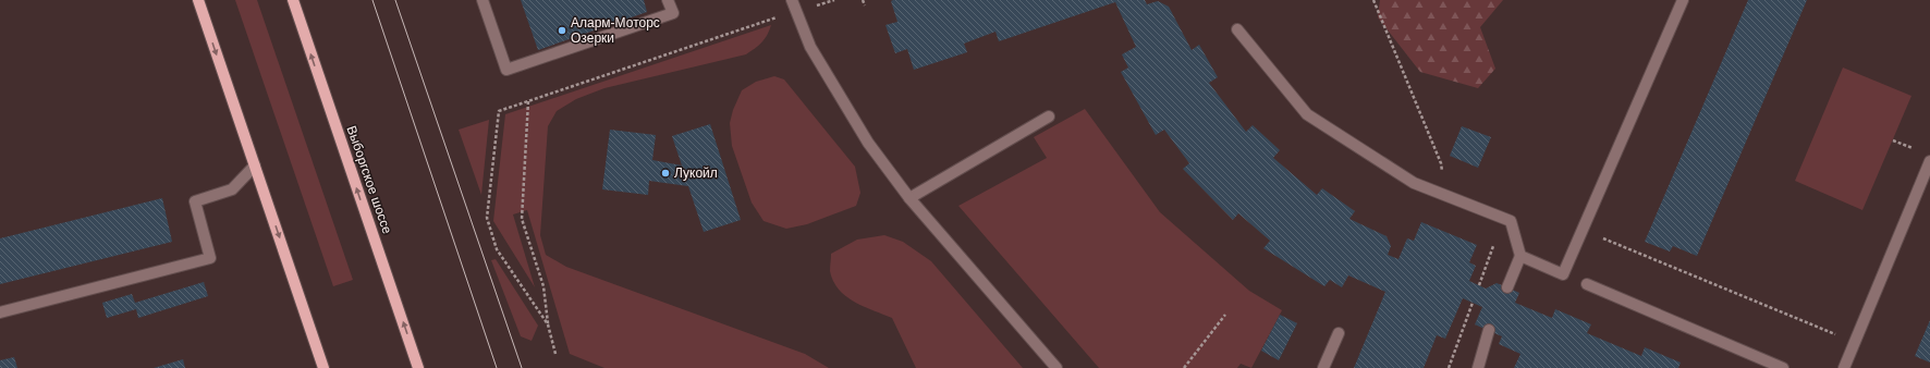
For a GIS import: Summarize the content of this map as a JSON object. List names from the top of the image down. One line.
{"streets":{"main road":["Выборгское шоссе"]},"places":["Аларм-Моторс Озерки","Лукойл"]}
